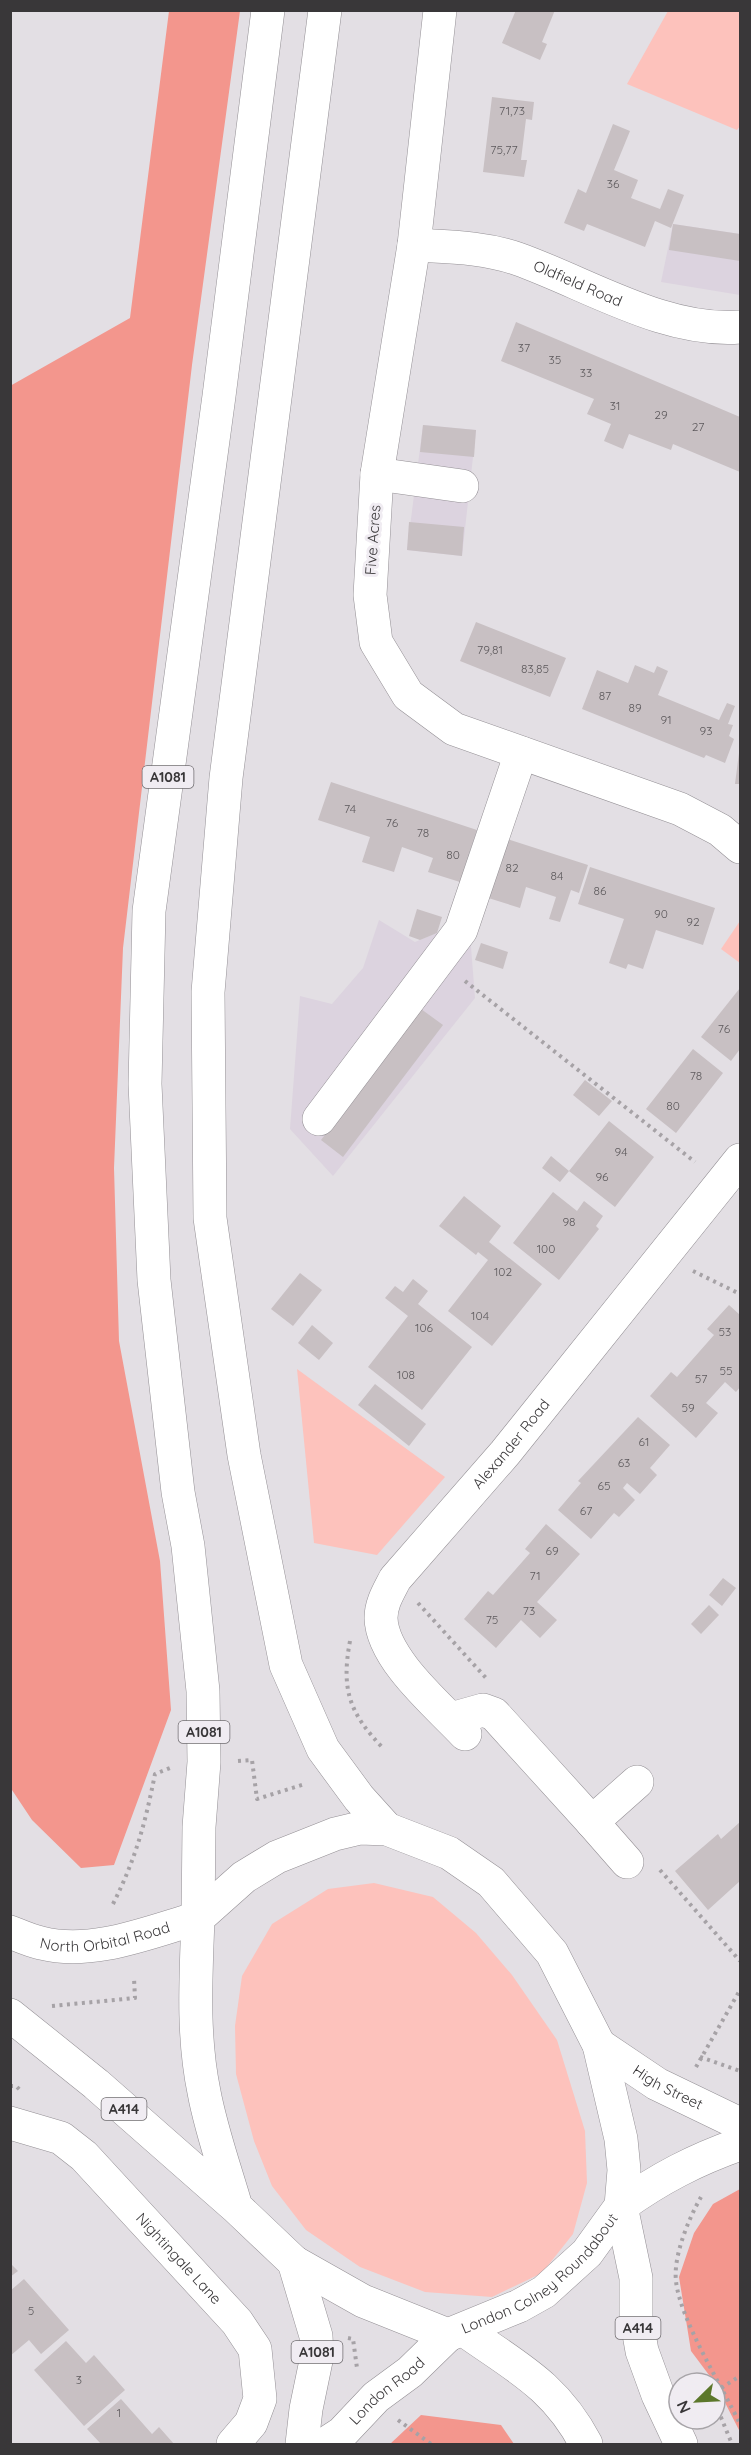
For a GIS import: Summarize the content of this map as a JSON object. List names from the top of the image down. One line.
{"streets":{"main road":["Oldfield Road","Five Acres","A1081","Alexander Road","North Orbital Road","High Street","A414","Nightingale Lane","London Colney Roundabout","London Road"]},"crossings":[["Oldfield Road","Five Acres"],["A1081","North Orbital Road"],["A1081","London Colney Roundabout"],["North Orbital Road","London Colney Roundabout"],["High Street","London Colney Roundabout"],["A414","London Colney Roundabout"],["London Colney Roundabout","London Road"]],"house_numbers":["71,73","75,77","36","37","35","33","31","29","27","79,81","83,85","87","89","91","93","74","76","78","80","82","84","86","90","92","76","78","80","94","96","98","100","102","104","106","53","55","108","57","59","61","63","65","67","69","71","73","75","5","3","1"],"north":"bottom left"}
